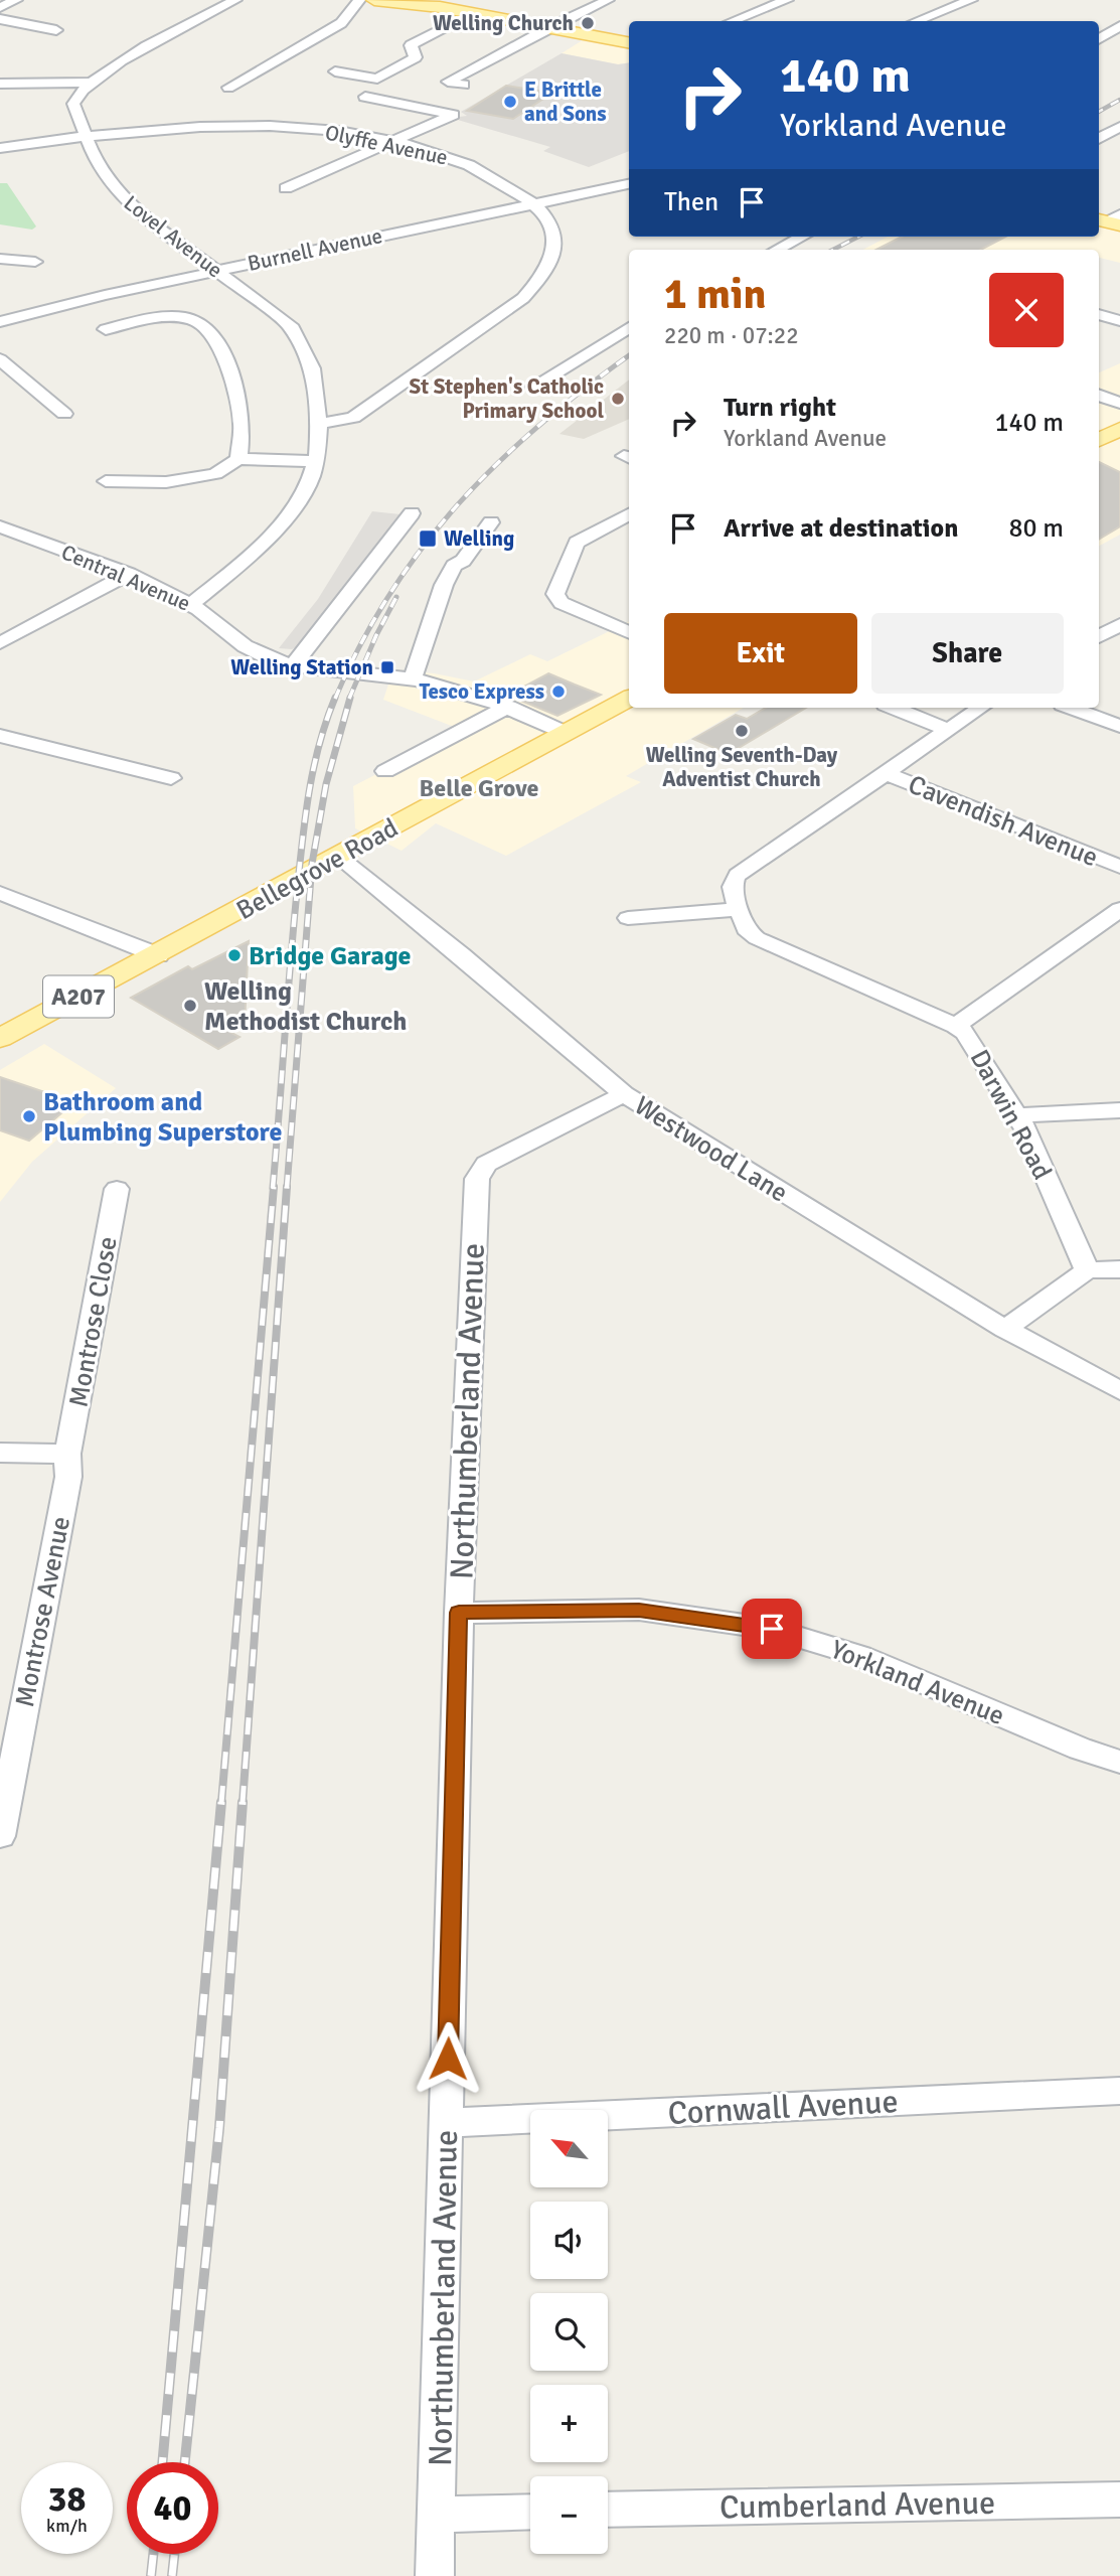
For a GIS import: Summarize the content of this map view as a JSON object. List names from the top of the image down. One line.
{"streets":{"main road":["Bellegrove Road","A207"],"street":["Olyffe Avenue","Lovel Avenue","Burnell Avenue","Central Avenue","Cavendish Avenue","Darwin Road","Westwood Lane","Montrose Close","Northumberland Avenue","Montrose Avenue","Yorkland Avenue","Cornwall Avenue","Cumberland Avenue"]},"crossings":[["Olyffe Avenue","Lovel Avenue"],["Olyffe Avenue","Burnell Avenue"],["Lovel Avenue","Burnell Avenue"],["Lovel Avenue","Central Avenue"],["Central Avenue","Bellegrove Road"],["Cavendish Avenue","Darwin Road"],["Bellegrove Road","Westwood Lane"],["Westwood Lane","Northumberland Avenue"],["Montrose Close","Montrose Avenue"],["Northumberland Avenue","Yorkland Avenue"],["Northumberland Avenue","Cornwall Avenue"]],"districts":["Belle Grove"],"places":{"other":["Welling Church","E Brittle and Sons","St Stephen's Catholic Primary School","Tesco Express","Welling Seventh-Day Adventist Church","Bridge Garage","Welling Methodist Church","Bathroom and Plumbing Superstore"],"transit":["Welling","Welling Station"]},"north":"top left","page":{"turn":["140 m","Yorkland Avenue"],"then":"Then","heading":["1 min","220 m · 07:22"],"list":[{"name":"Turn right","note":"Yorkland Avenue","value":"140 m"},{"name":"Arrive at destination","value":"80 m"}],"buttons":["Exit","Share"],"map_buttons":["+","−"],"speed":"38 km/h","limit":"40"}}
